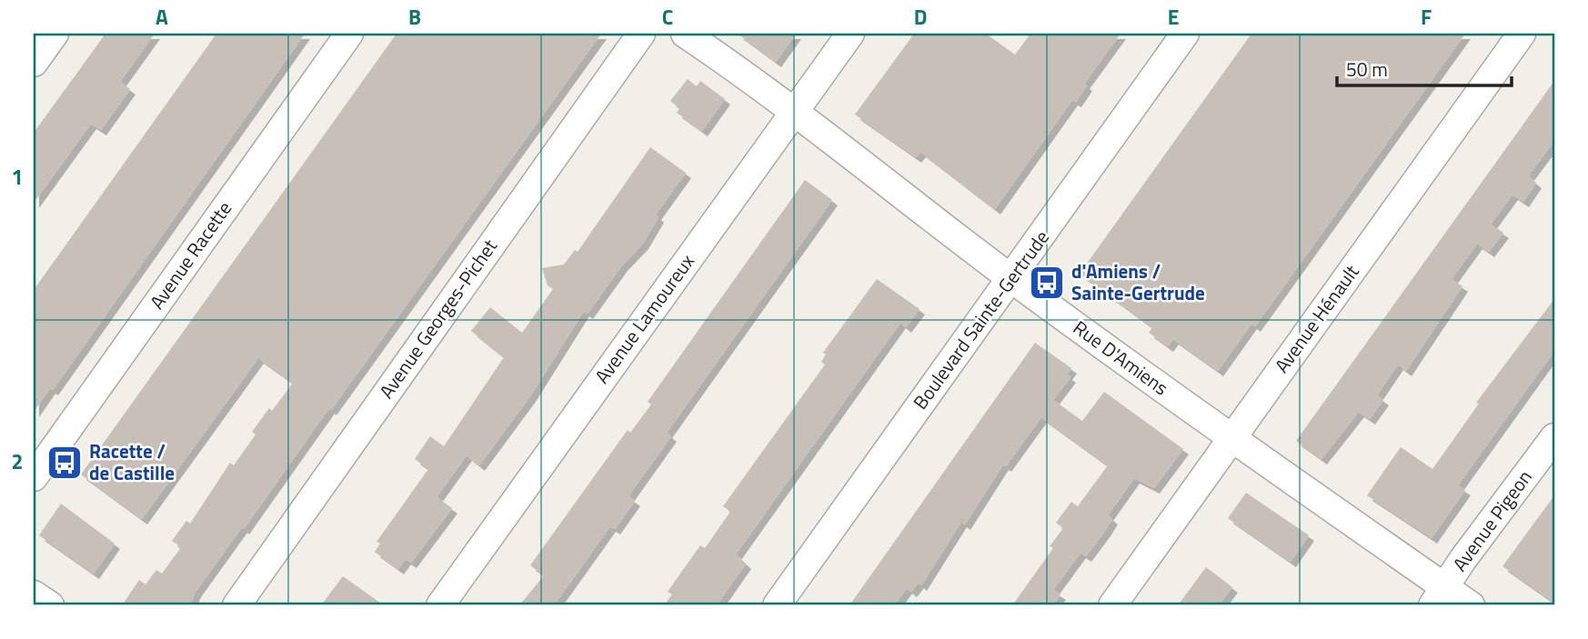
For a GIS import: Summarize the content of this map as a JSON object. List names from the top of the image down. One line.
{"streets":{"street":["Avenue Racette","Avenue Georges-Pichet","Avenue Lamoureux","Avenue Hénault","Boulevard Sainte-Gertrude","Rue D'Amiens","Avenue Pigeon"]},"crossings":[["Avenue Lamoureux","Rue D'Amiens"],["Avenue Hénault","Rue D'Amiens"],["Boulevard Sainte-Gertrude","Rue D'Amiens"],["Rue D'Amiens","Avenue Pigeon"]],"places":{"bus stop":["d'Amiens / Sainte-Gertrude","Racette / de Castille"]},"scale_bar":"50 m","grid":{"columns":["A","B","C","D","E","F"],"rows":["1","2"]}}
